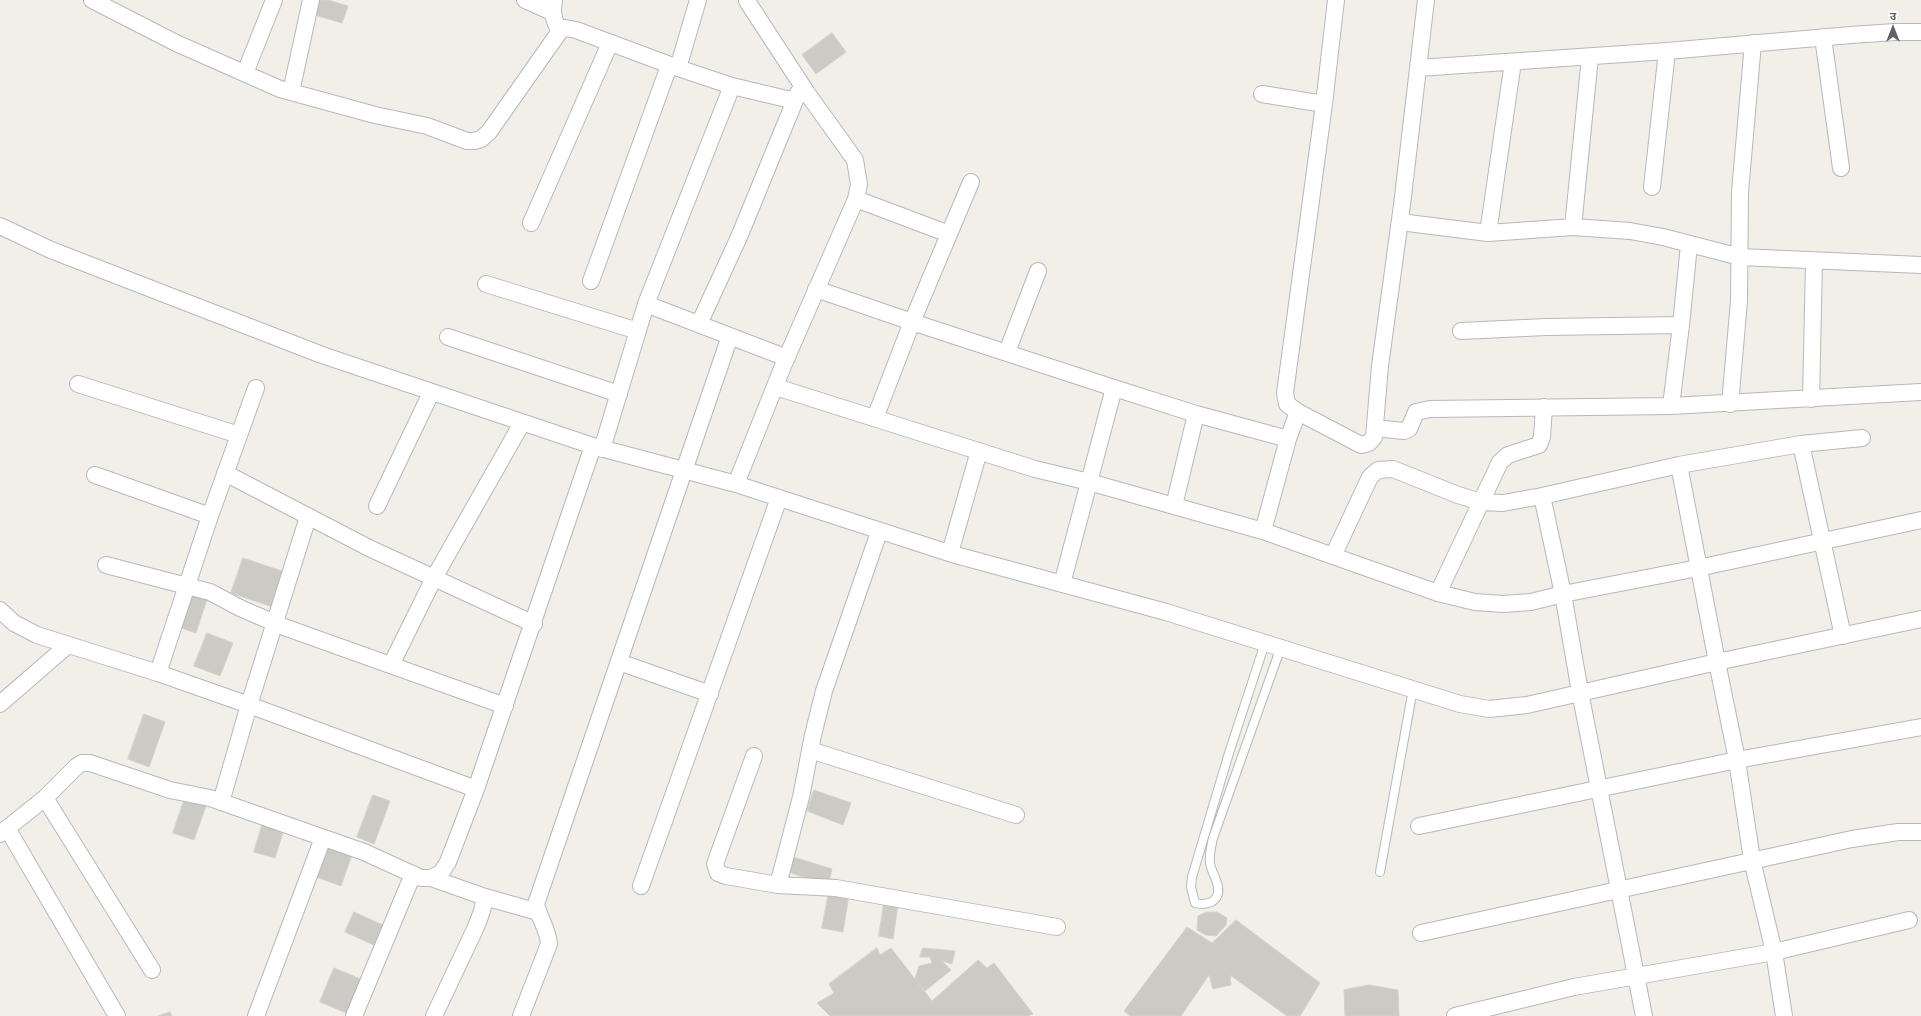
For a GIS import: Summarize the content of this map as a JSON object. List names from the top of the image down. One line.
{"north":"top"}
